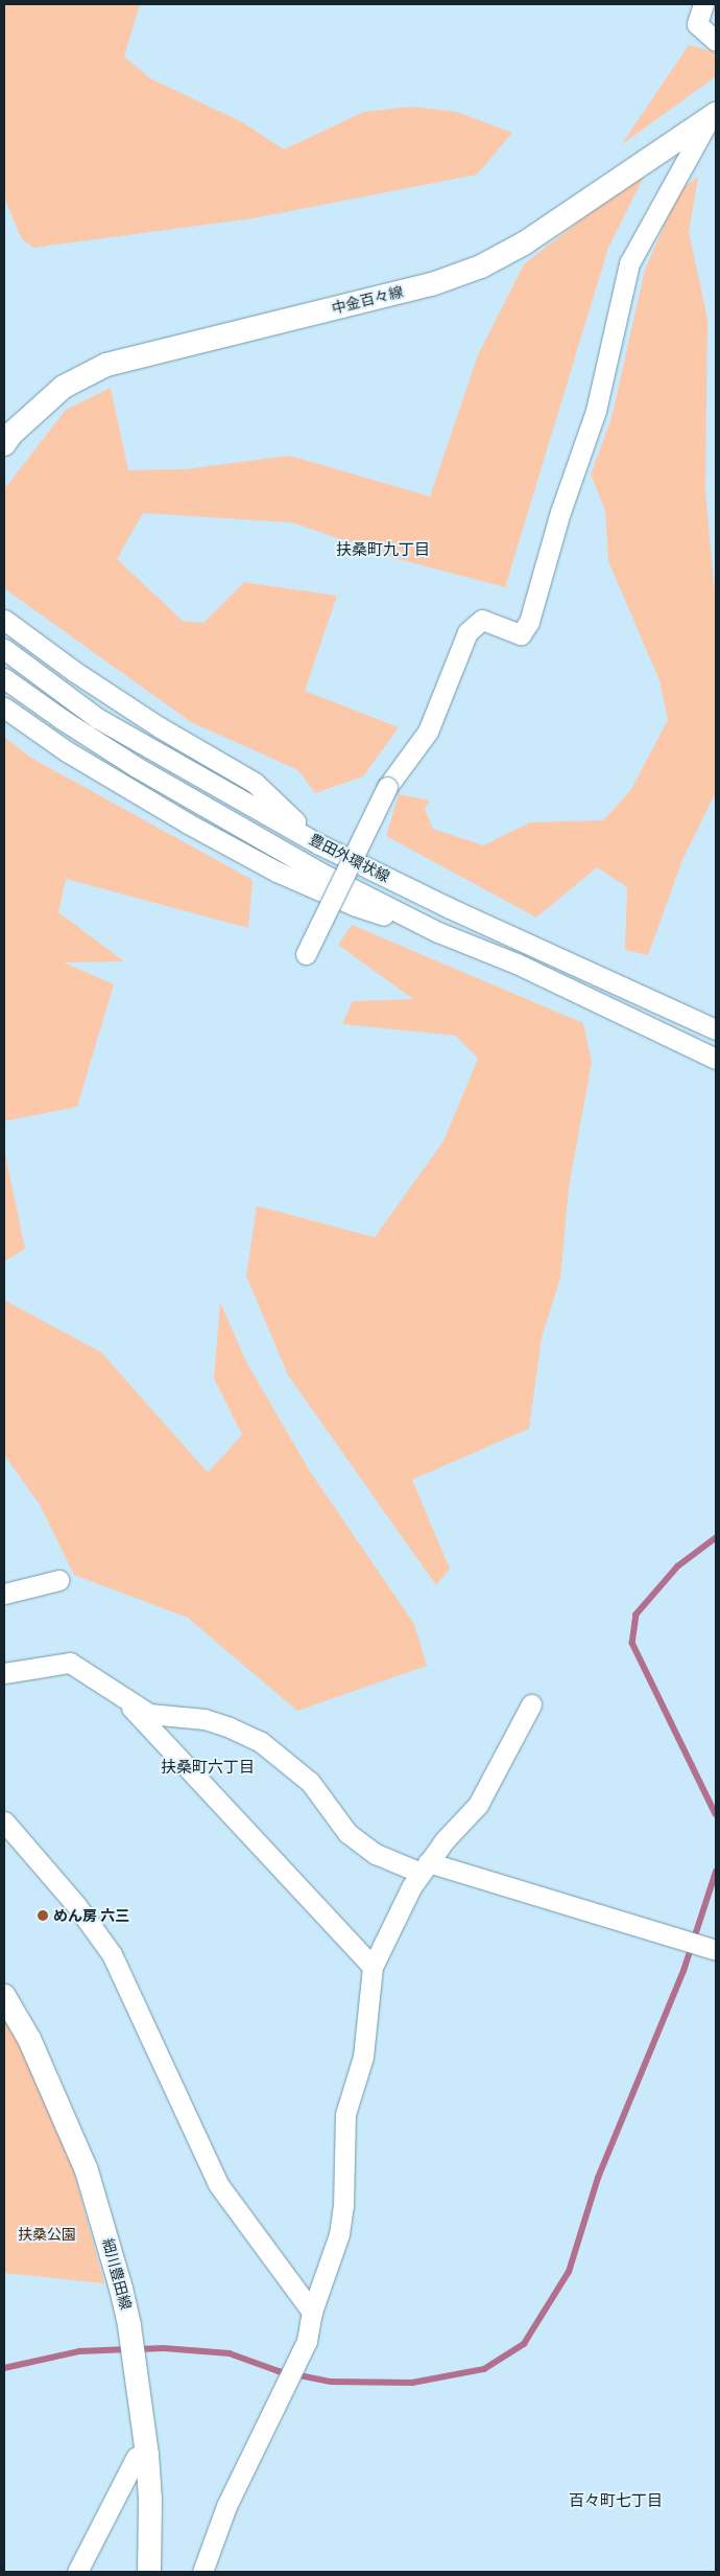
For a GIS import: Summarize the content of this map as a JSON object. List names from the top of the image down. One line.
{"streets":{"main road":["中金百々線","細川豊田線"],"street":["豊田外環状線"]},"districts":["扶桑町九丁目","扶桑町六丁目","百々町七丁目"],"parks":["扶桑公園"],"places":["めん房 六三"]}
